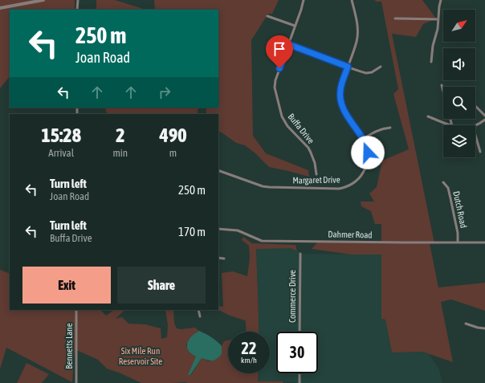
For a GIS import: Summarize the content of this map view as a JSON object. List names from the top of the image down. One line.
{"streets":{"street":["Buffa Drive","Margaret Drive","Dutch Road","Dahmer Road","Commerce Drive","Bennetts Lane"]},"crossings":[["Dutch Road","Dahmer Road"]],"parks":["Six Mile Run Reservoir Site"],"north":"top right","page":{"turn":["250 m","Joan Road"],"eta":["15:28","Arrival","2","min","490","m"],"list":[{"name":"Turn left","note":"Joan Road","value":"250 m"},{"name":"Turn left","note":"Buffa Drive","value":"170 m"}],"buttons":["Exit","Share"],"speed":"22 km/h","limit":"30"}}
